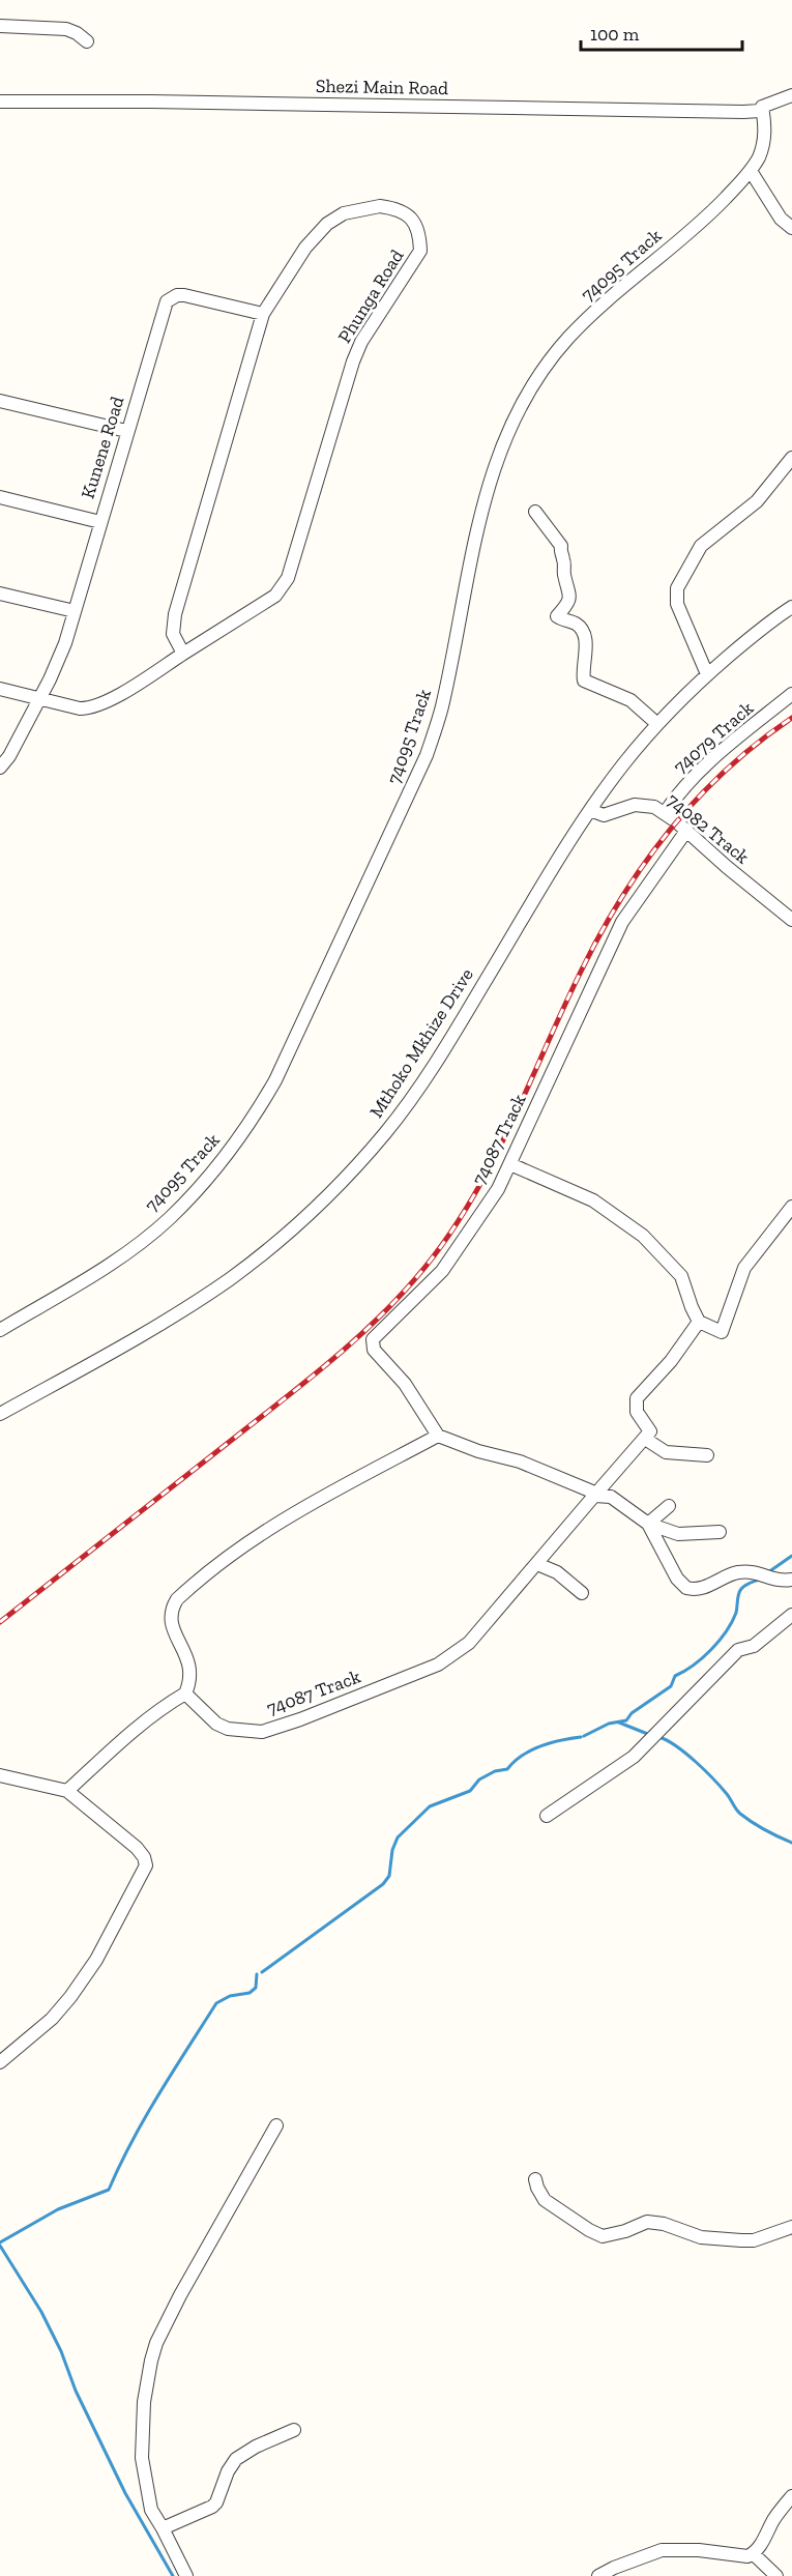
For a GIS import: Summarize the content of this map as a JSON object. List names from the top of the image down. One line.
{"streets":{"street":["Shezi Main Road","74095 Track","Phunga Road","Kunene Road","74079 Track","74082 Track","Mthoko Mkhize Drive","74087 Track"]},"crossings":[["Shezi Main Road","74095 Track"],["Phunga Road","Kunene Road"],["74079 Track","74082 Track"],["74082 Track","Mthoko Mkhize Drive"],["74082 Track","74087 Track"]],"scale_bar":"100 m"}
